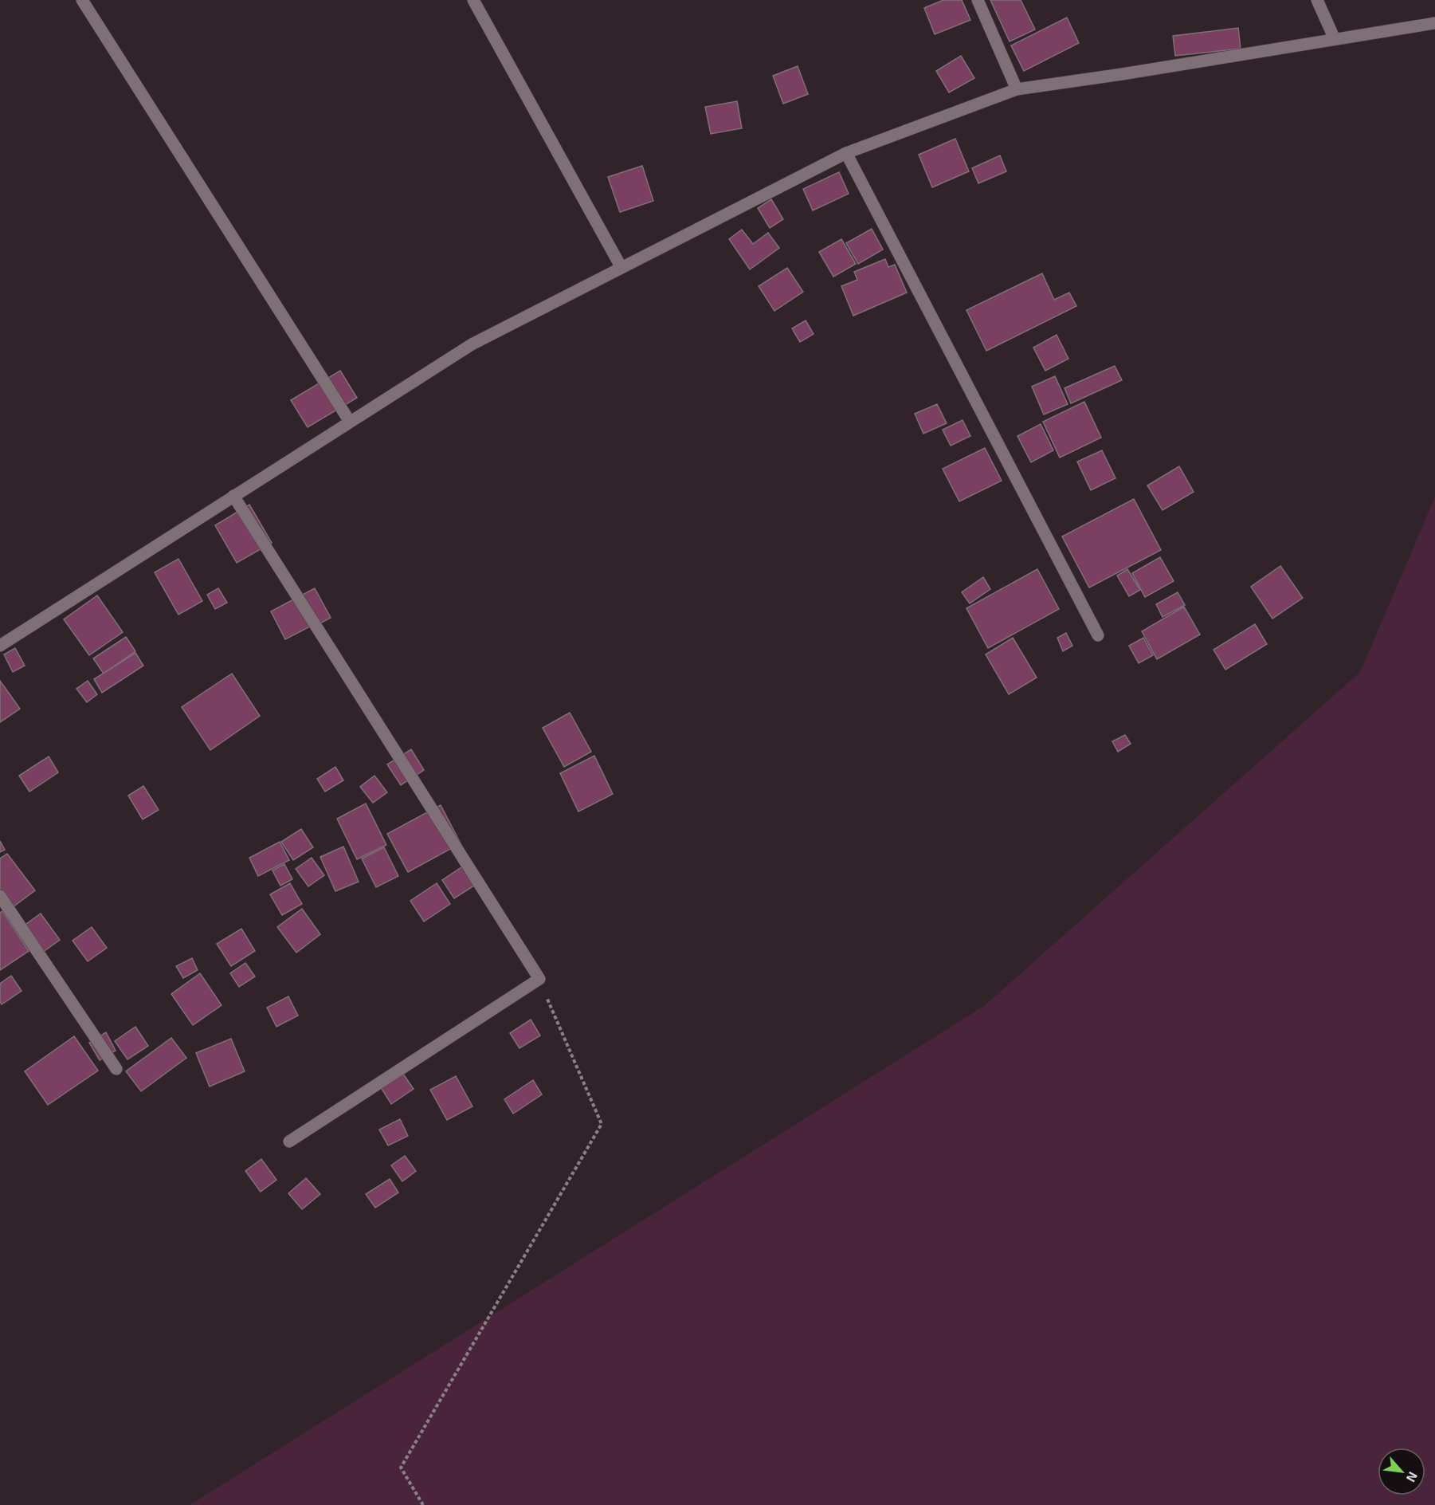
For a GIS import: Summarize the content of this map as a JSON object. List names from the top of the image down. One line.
{"north":"bottom right"}
